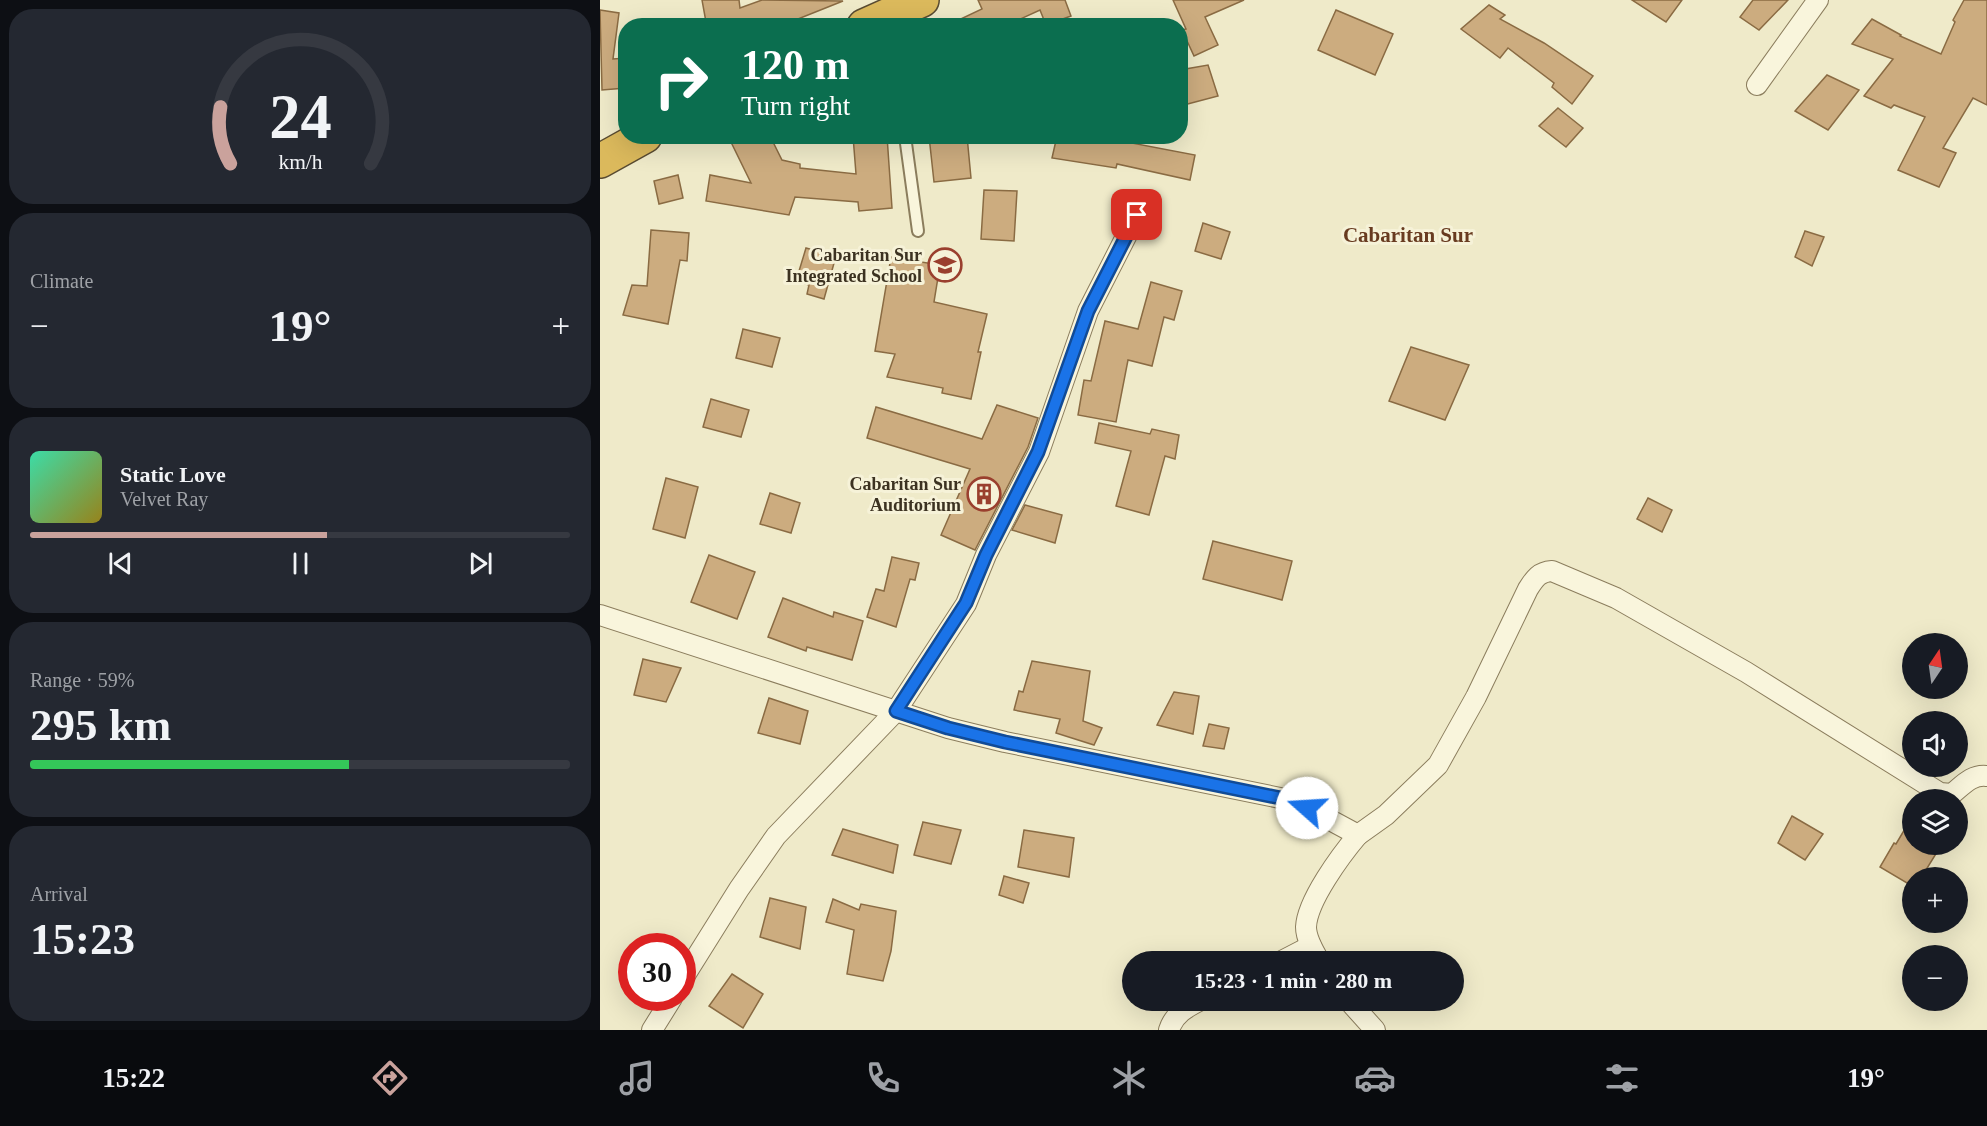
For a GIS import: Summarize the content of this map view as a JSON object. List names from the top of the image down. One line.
{"districts":["Cabaritan Sur"],"places":{"school or university":["Cabaritan Sur Integrated School"],"building":["Cabaritan Sur Auditorium"]},"north":"top","page":{"turn":["120 m","Turn right"],"tile":["Climate",["Range · 59%","295 km"],["Arrival","15:23"]],"heat":["−","19°","+"],"song":["Static Love","Velvet Ray"],"map_buttons":["+","−"],"limit":"30","trip":"15:23 · 1 min · 280 m","tabs":["15:22","19°"],"gauge":["24","km/h"]}}
